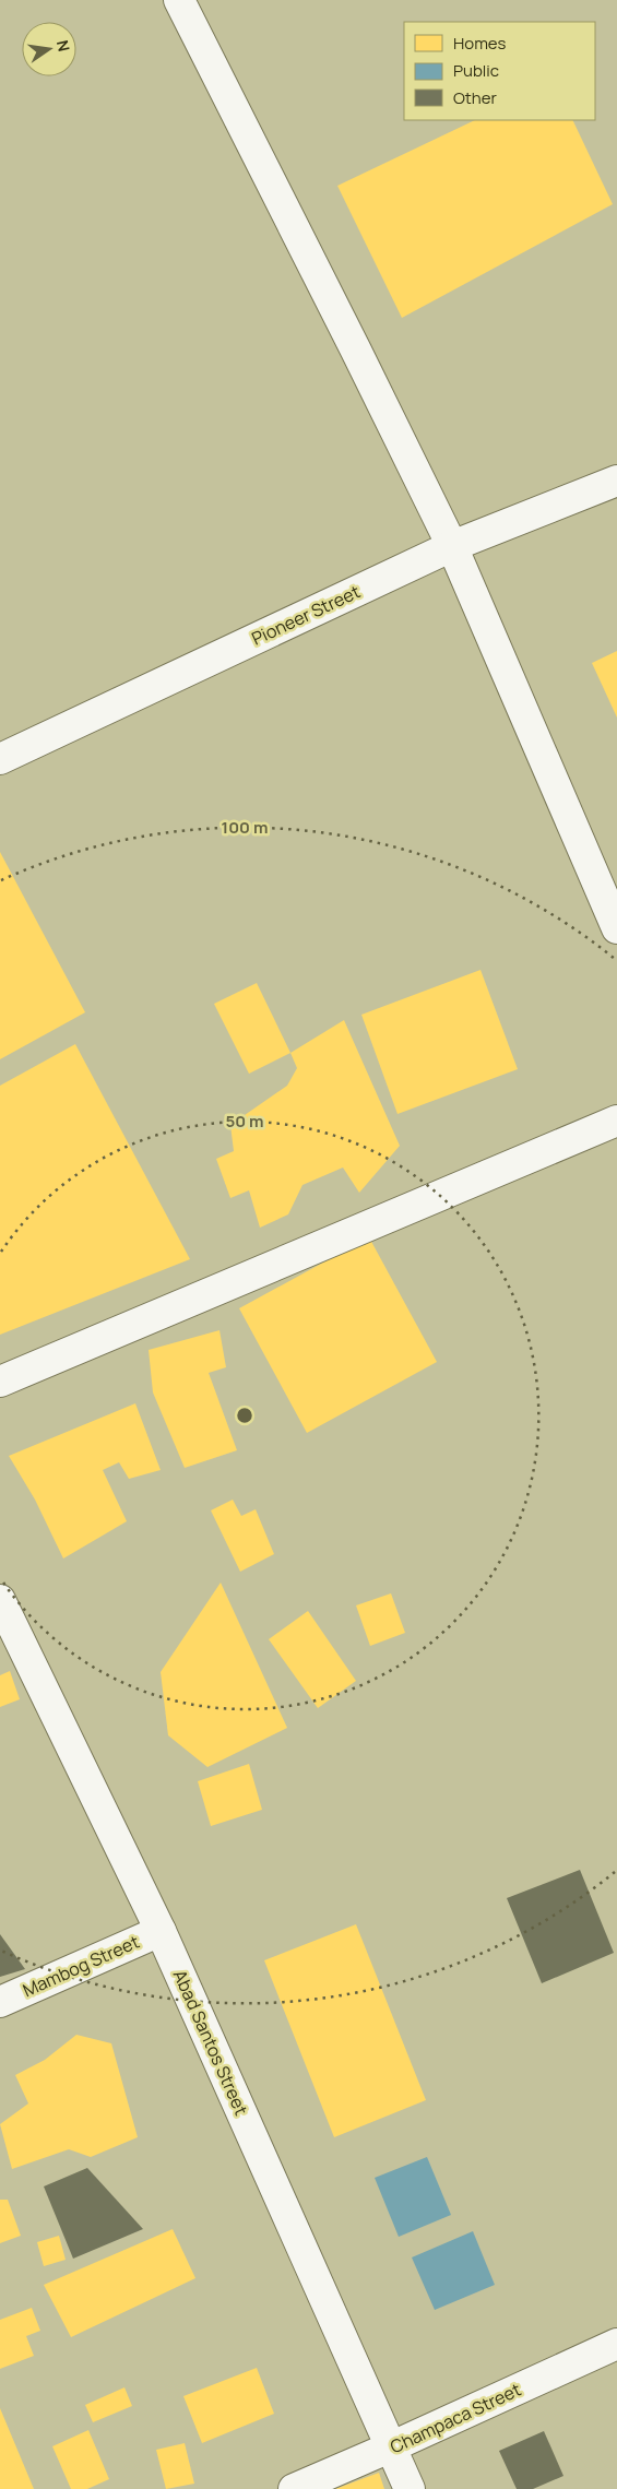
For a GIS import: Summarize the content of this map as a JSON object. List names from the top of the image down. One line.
{"streets":{"street":["Pioneer Street","Mambog Street","Abad Santos Street","Champaca Street"]},"crossings":[["Mambog Street","Abad Santos Street"],["Abad Santos Street","Champaca Street"]],"legend":["Homes","Public","Other"],"north":"right","rings":["100 m","50 m"]}
